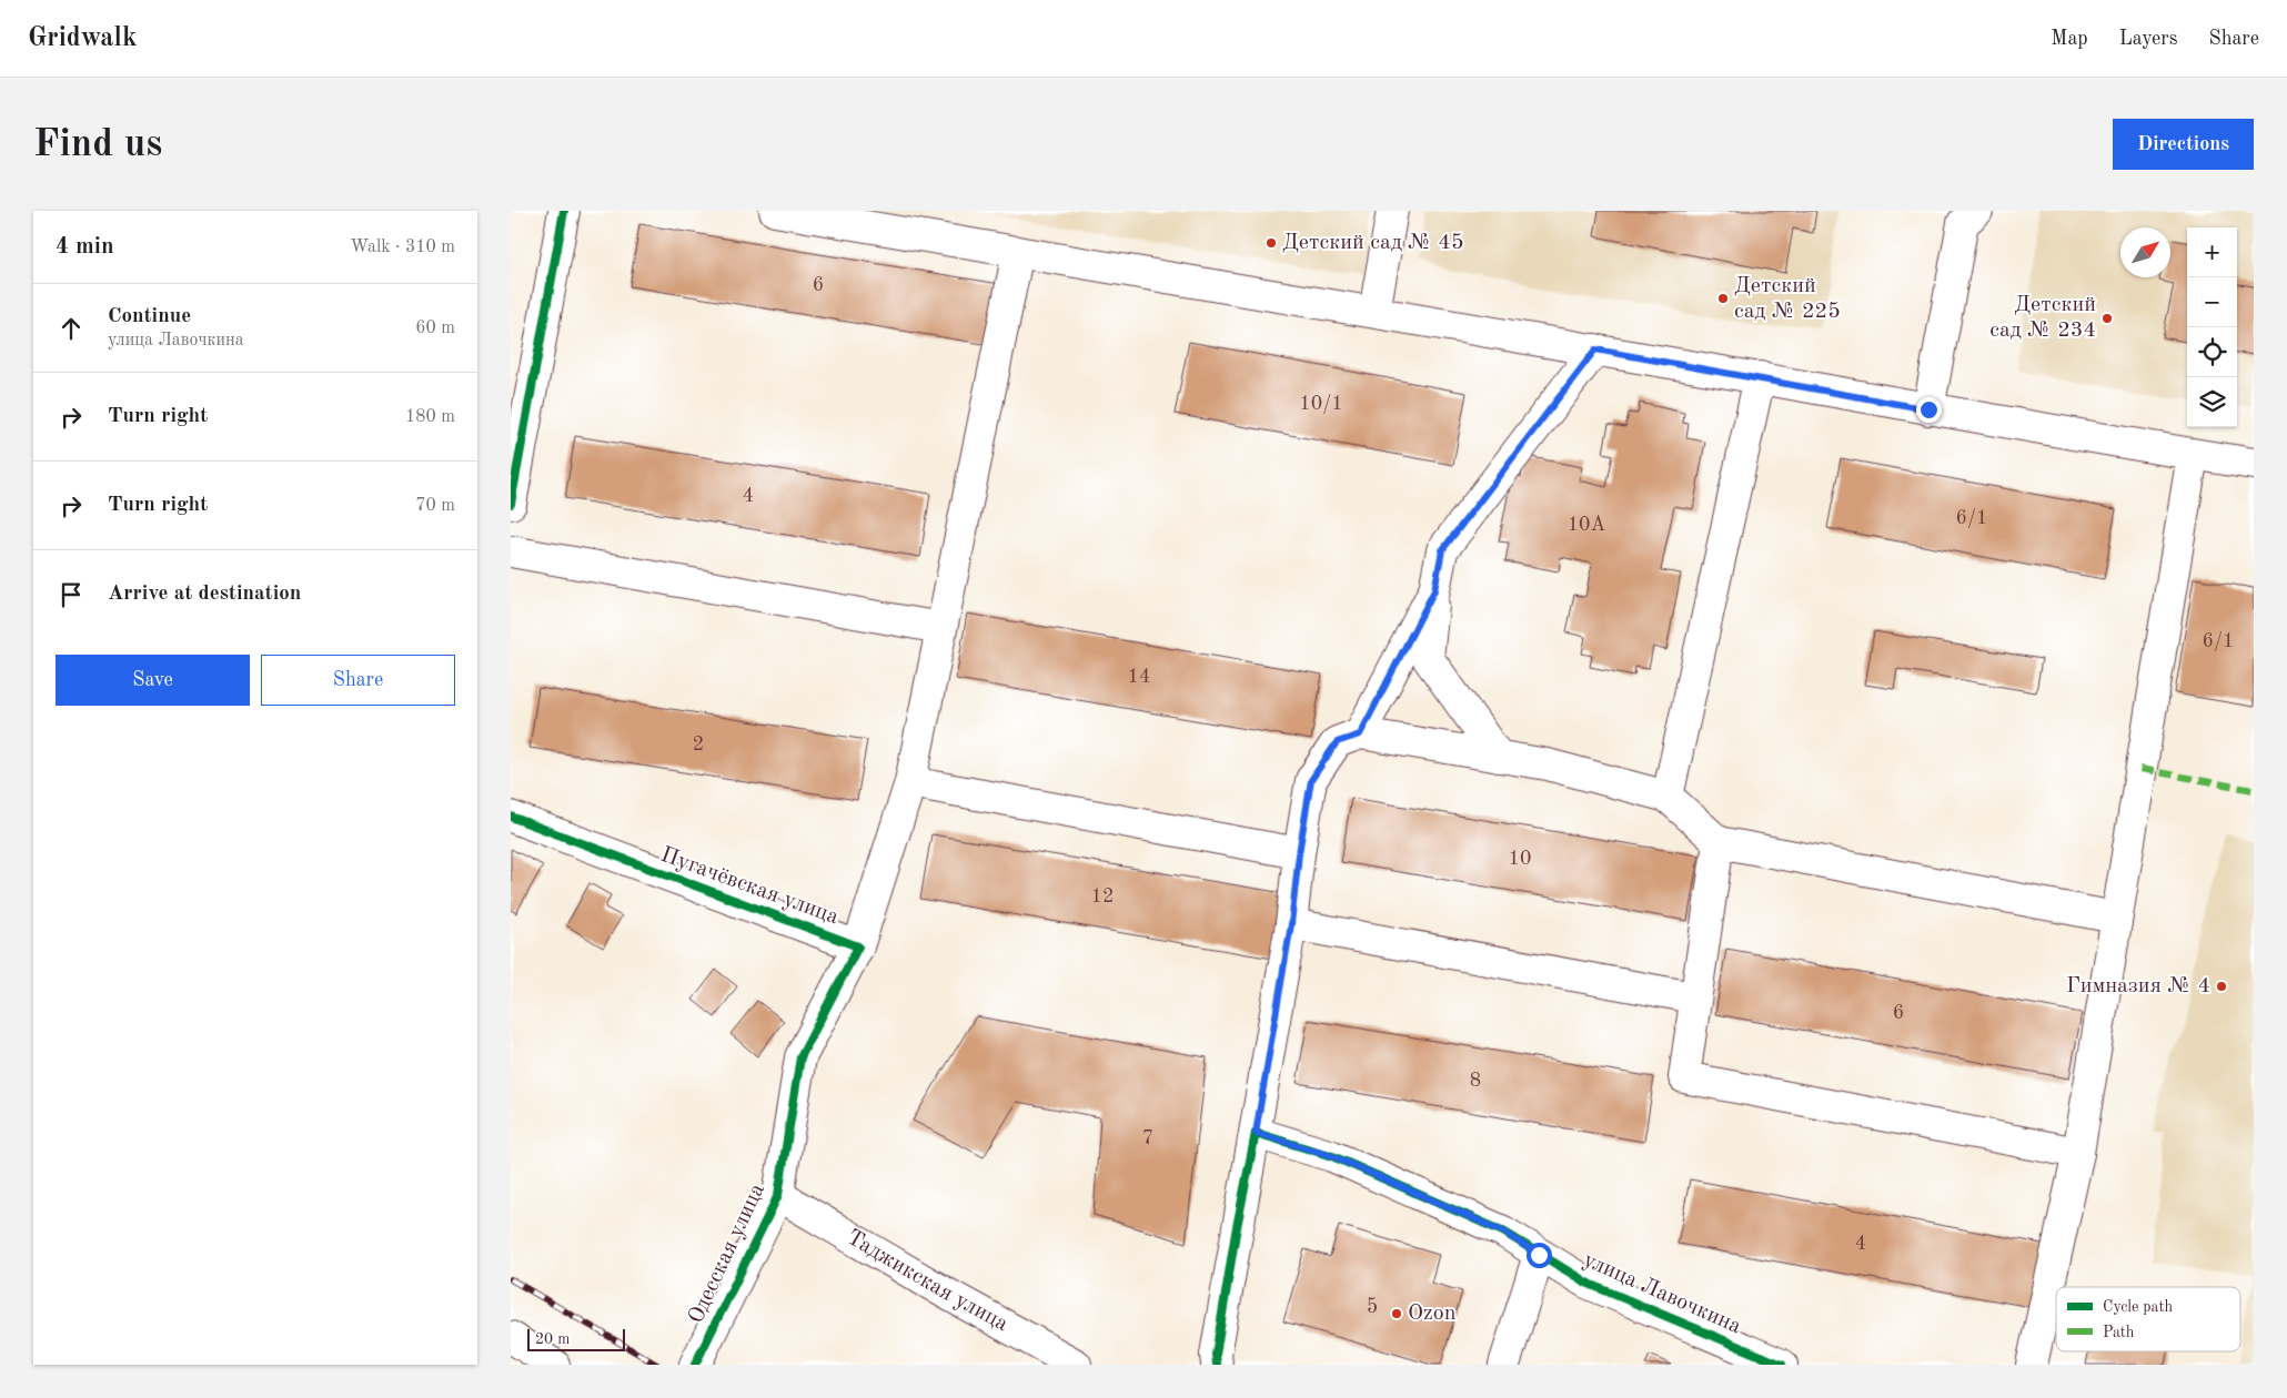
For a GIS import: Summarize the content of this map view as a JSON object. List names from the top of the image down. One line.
{"streets":{"street":["Пугачёвская улица","Одесская улица","Таджикская улица","улица Лавочкина"]},"crossings":[["Пугачёвская улица","Одесская улица"],["Одесская улица","Таджикская улица"]],"places":["Детский сад № 45","Детский сад № 225","Детский сад № 234","Гимназия № 4","Ozon"],"house_numbers":["6","10/1","4","6/1","10А","6/1","14","2","10","12","6","8","7","4","5"],"legend":["Cycle path","Path"],"scale_bar":"20 m","north":"top right","page":{"header":"Gridwalk","nav":["Map","Layers","Share"],"buttons":["Directions",["Save","Share"]],"title":"Find us","heading":["4 min","Walk · 310 m"],"map_buttons":["+","−"],"list":[["Continue","улица Лавочкина","60 m"],["Turn right","180 m"],["Turn right","70 m"],"Arrive at destination"],"scale":"20 m"}}
